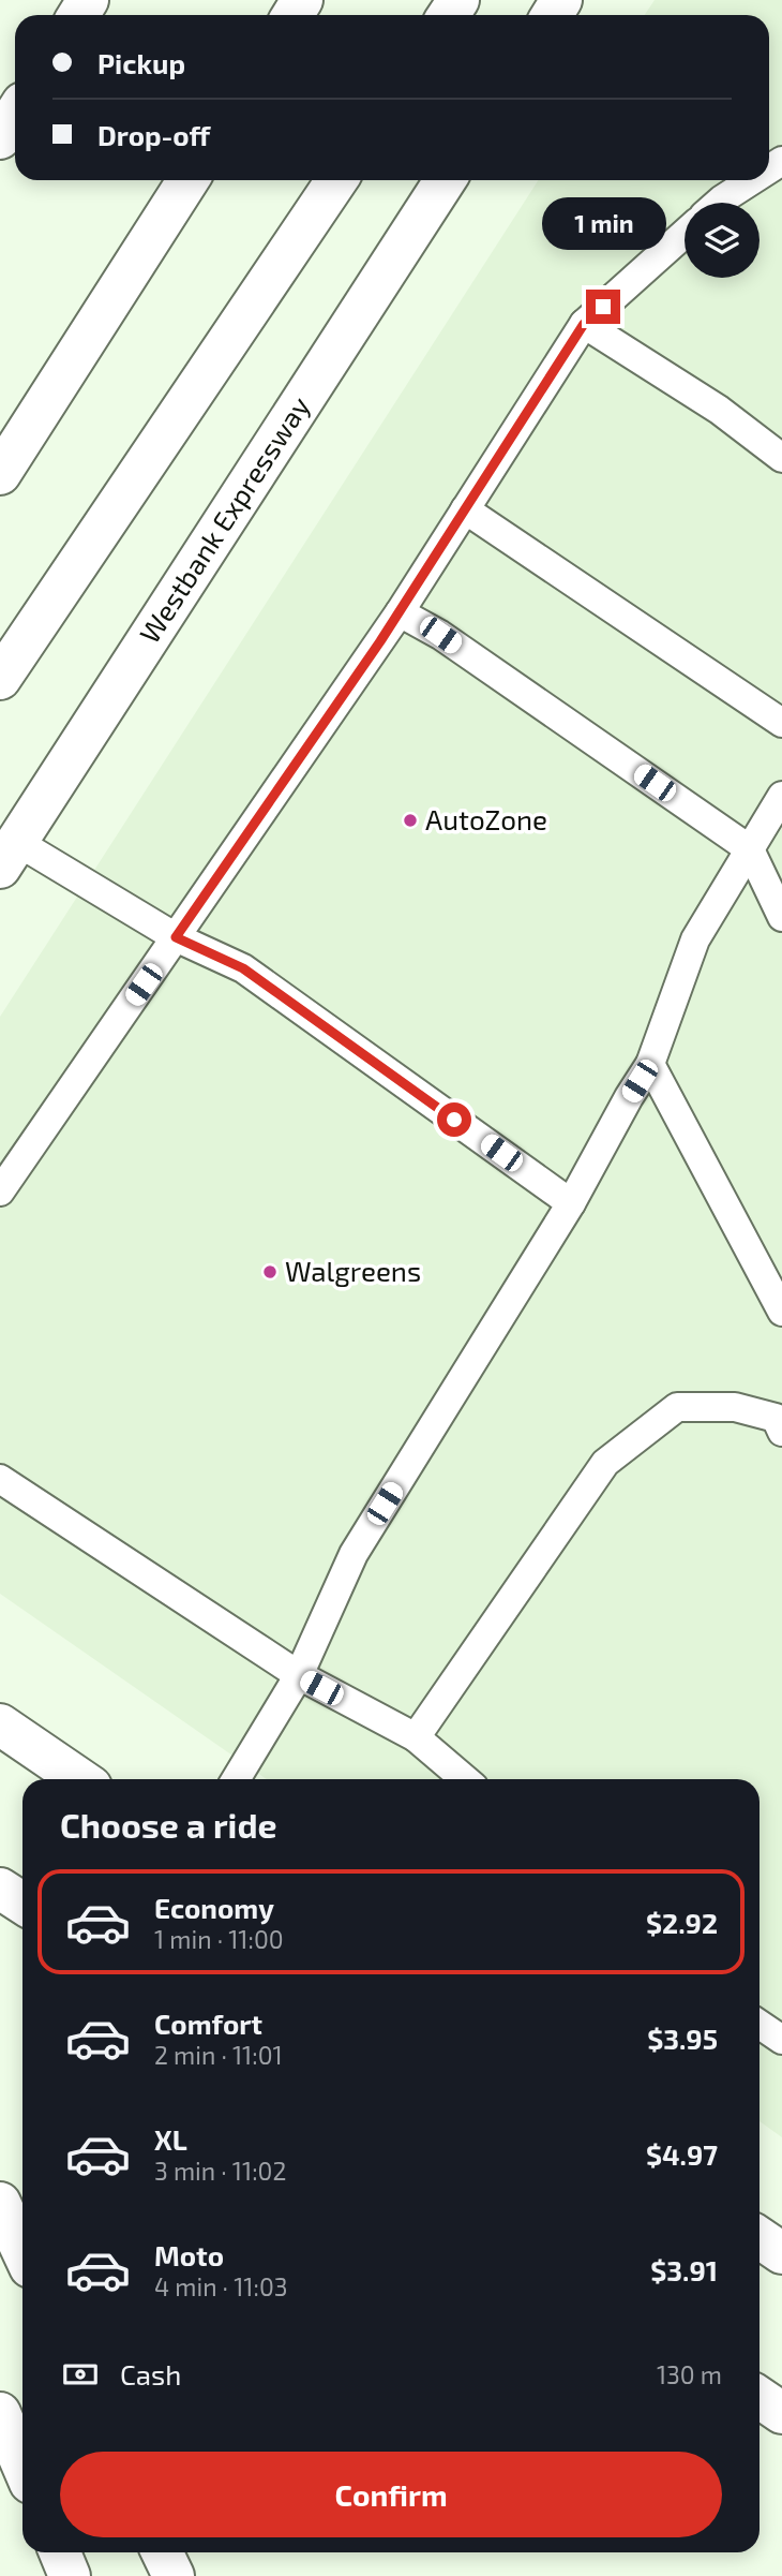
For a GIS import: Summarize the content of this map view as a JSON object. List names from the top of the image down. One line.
{"streets":{"main road":["Westbank Expressway"]},"places":["AutoZone","Walgreens"],"page":{"banner":["Pickup","Drop-off"],"bubble":"1 min","heading":"Choose a ride","list":[{"name":"Economy","note":"1 min · 11:00","value":"$2.92"},{"name":"Comfort","note":"2 min · 11:01","value":"$3.95"},{"name":"XL","note":"3 min · 11:02","value":"$4.97"},{"name":"Moto","note":"4 min · 11:03","value":"$3.91"}],"pay":["Cash","130 m"],"buttons":"Confirm"}}
